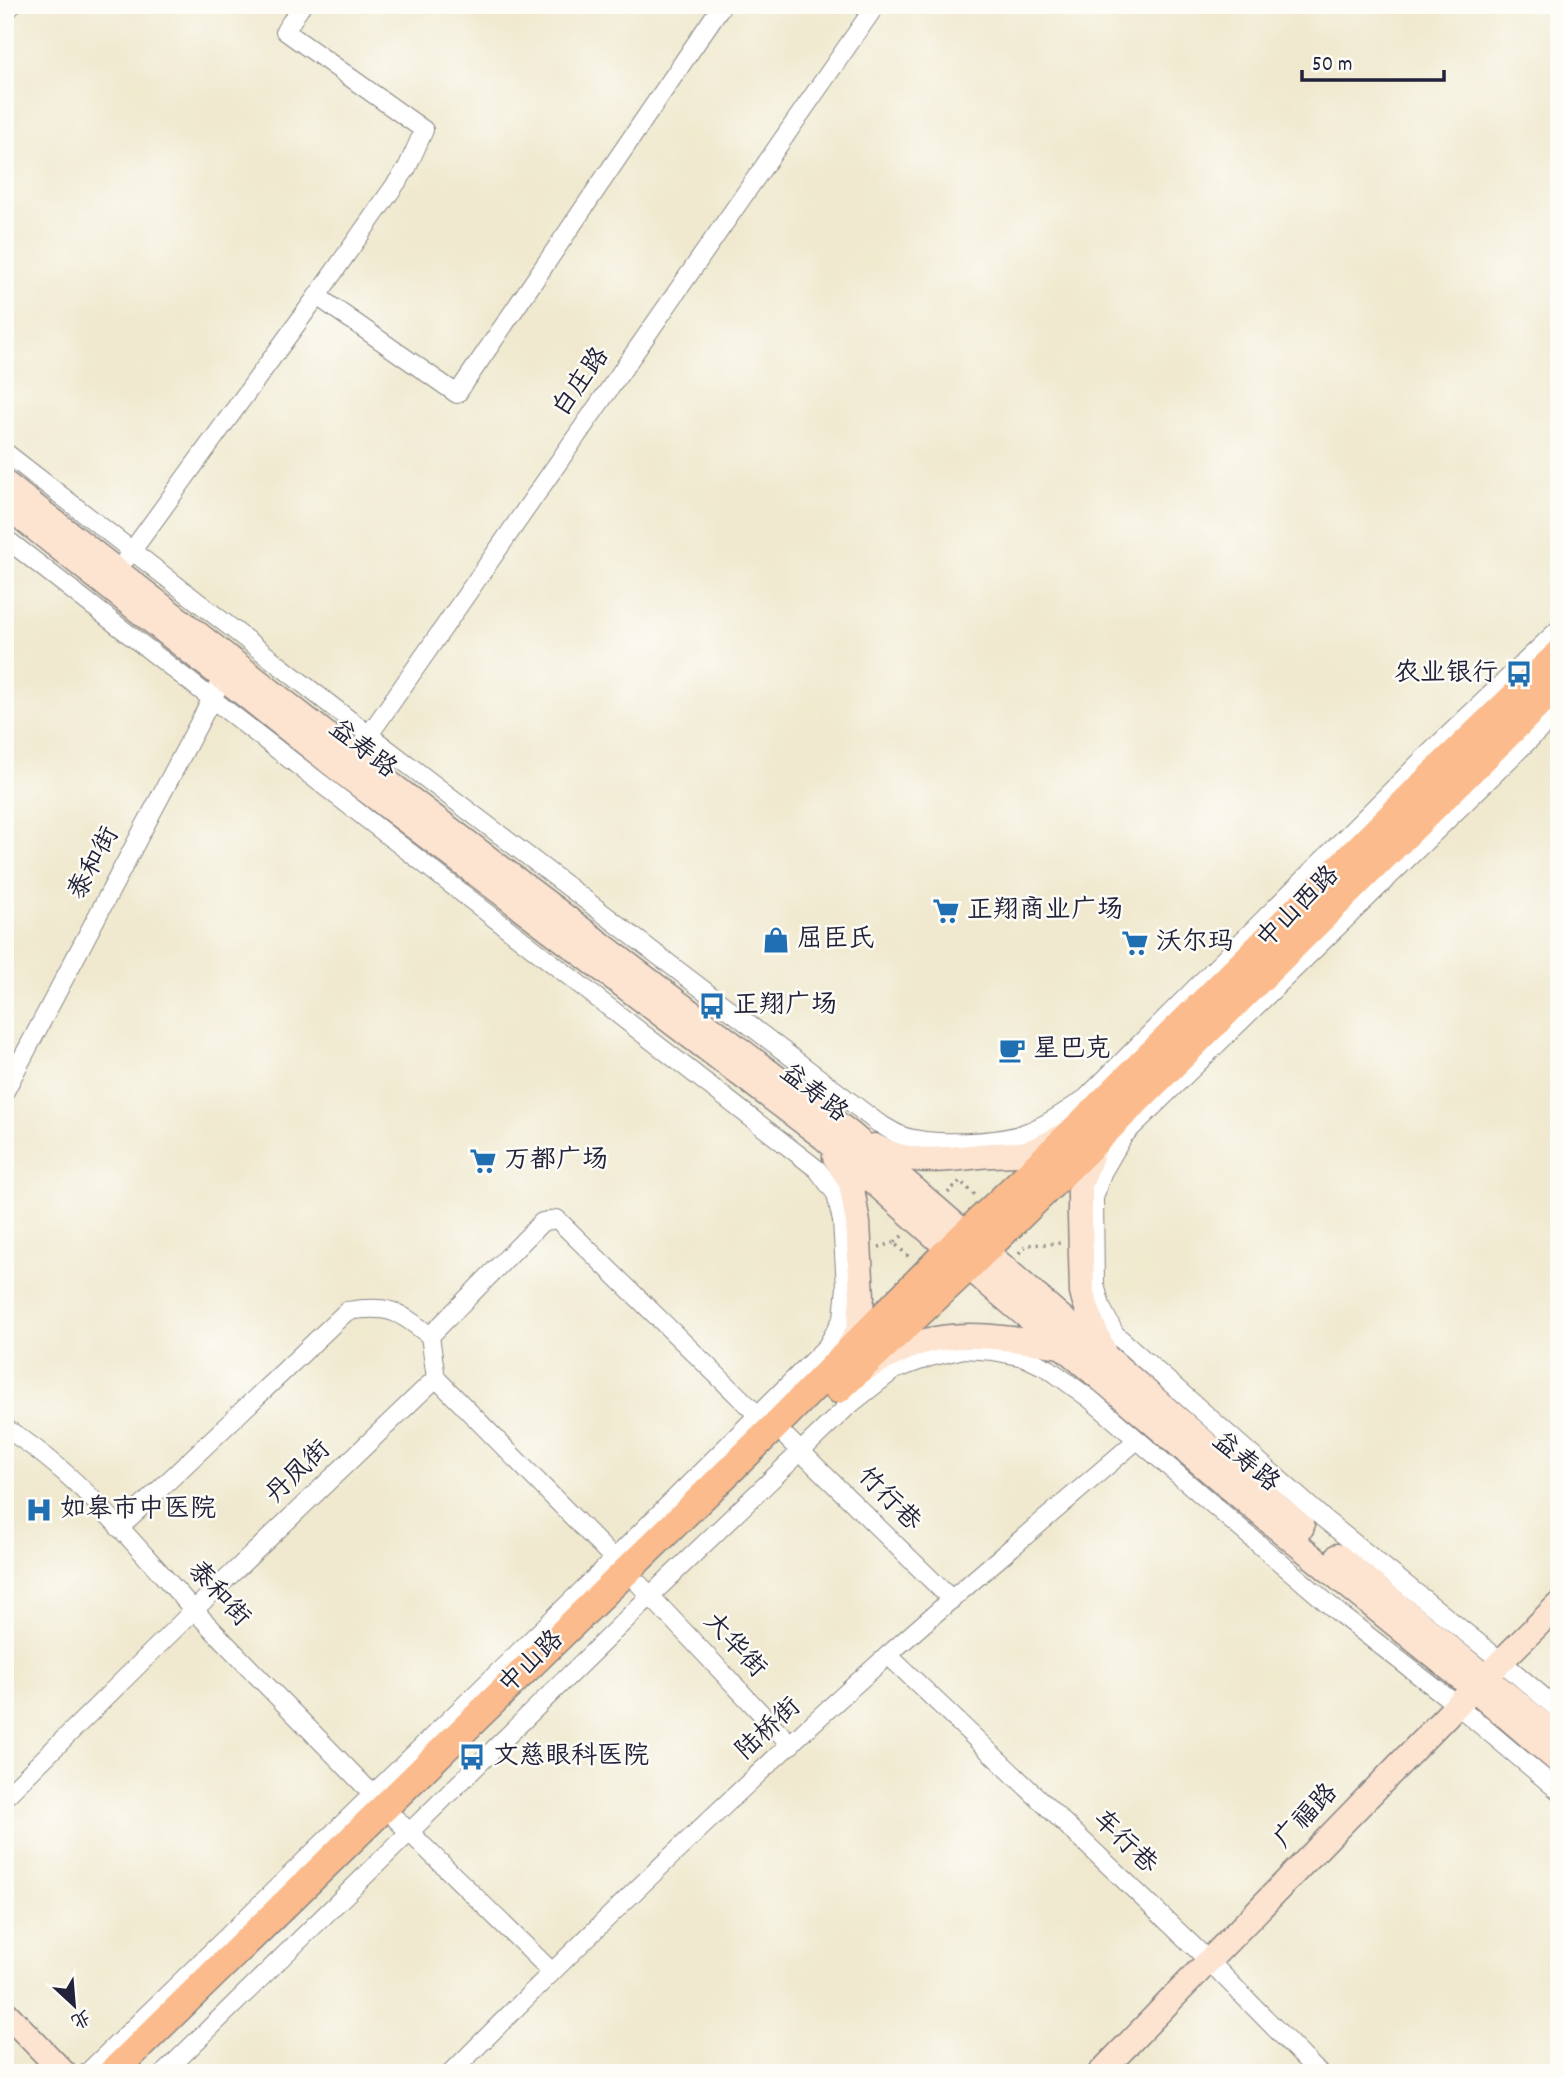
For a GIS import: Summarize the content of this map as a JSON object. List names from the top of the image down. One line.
{"streets":{"main road":["益寿路","中山西路","中山路","广福路"],"street":["白庄路","泰和街","丹凤街","竹行巷","大华街","陆桥街","车行巷"]},"crossings":[["白庄路","益寿路"],["益寿路","泰和街"],["益寿路","中山西路"],["益寿路","中山路"],["益寿路","广福路"],["泰和街","丹凤街"],["泰和街","中山路"],["泰和街","陆桥街"],["中山西路","中山路"],["竹行巷","中山路"],["竹行巷","陆桥街"],["大华街","中山路"],["大华街","陆桥街"],["陆桥街","车行巷"],["广福路","车行巷"]],"places":{"bus stop":["农业银行","正翔广场","文慈眼科医院"],"supermarket":["正翔商业广场","沃尔玛","万都广场"],"shop":["屈臣氏"],"cafe":["星巴克"],"hospital":["如皋市中医院"]},"scale_bar":"50 m","north":"bottom right"}
